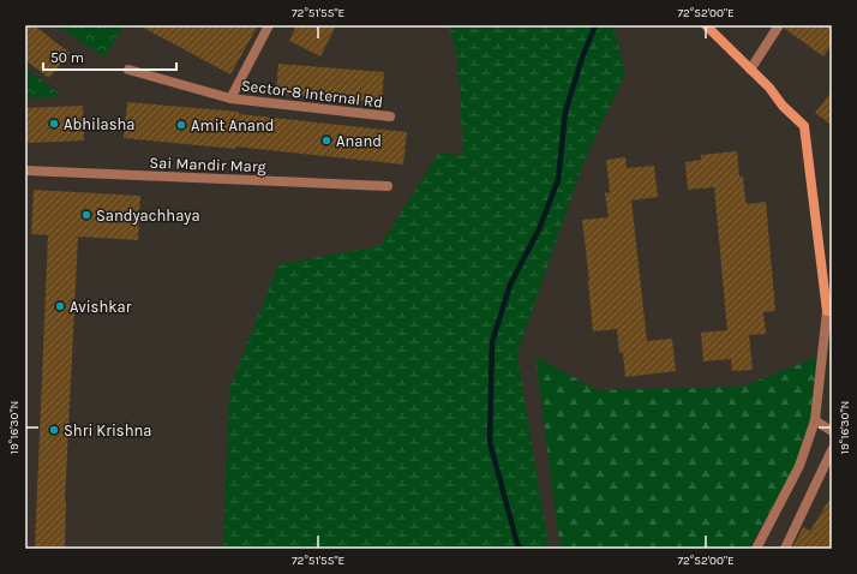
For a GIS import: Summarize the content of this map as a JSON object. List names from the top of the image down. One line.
{"streets":{"street":["Sector-8 Internal Rd","Sai Mandir Marg"]},"places":["Abhilasha","Amit Anand","Anand","Sandyachhaya","Avishkar","Shri Krishna"],"scale_bar":"50 m","coordinates":["72°51'55\"E","72°52'00\"E","19°16'30\"N"]}
